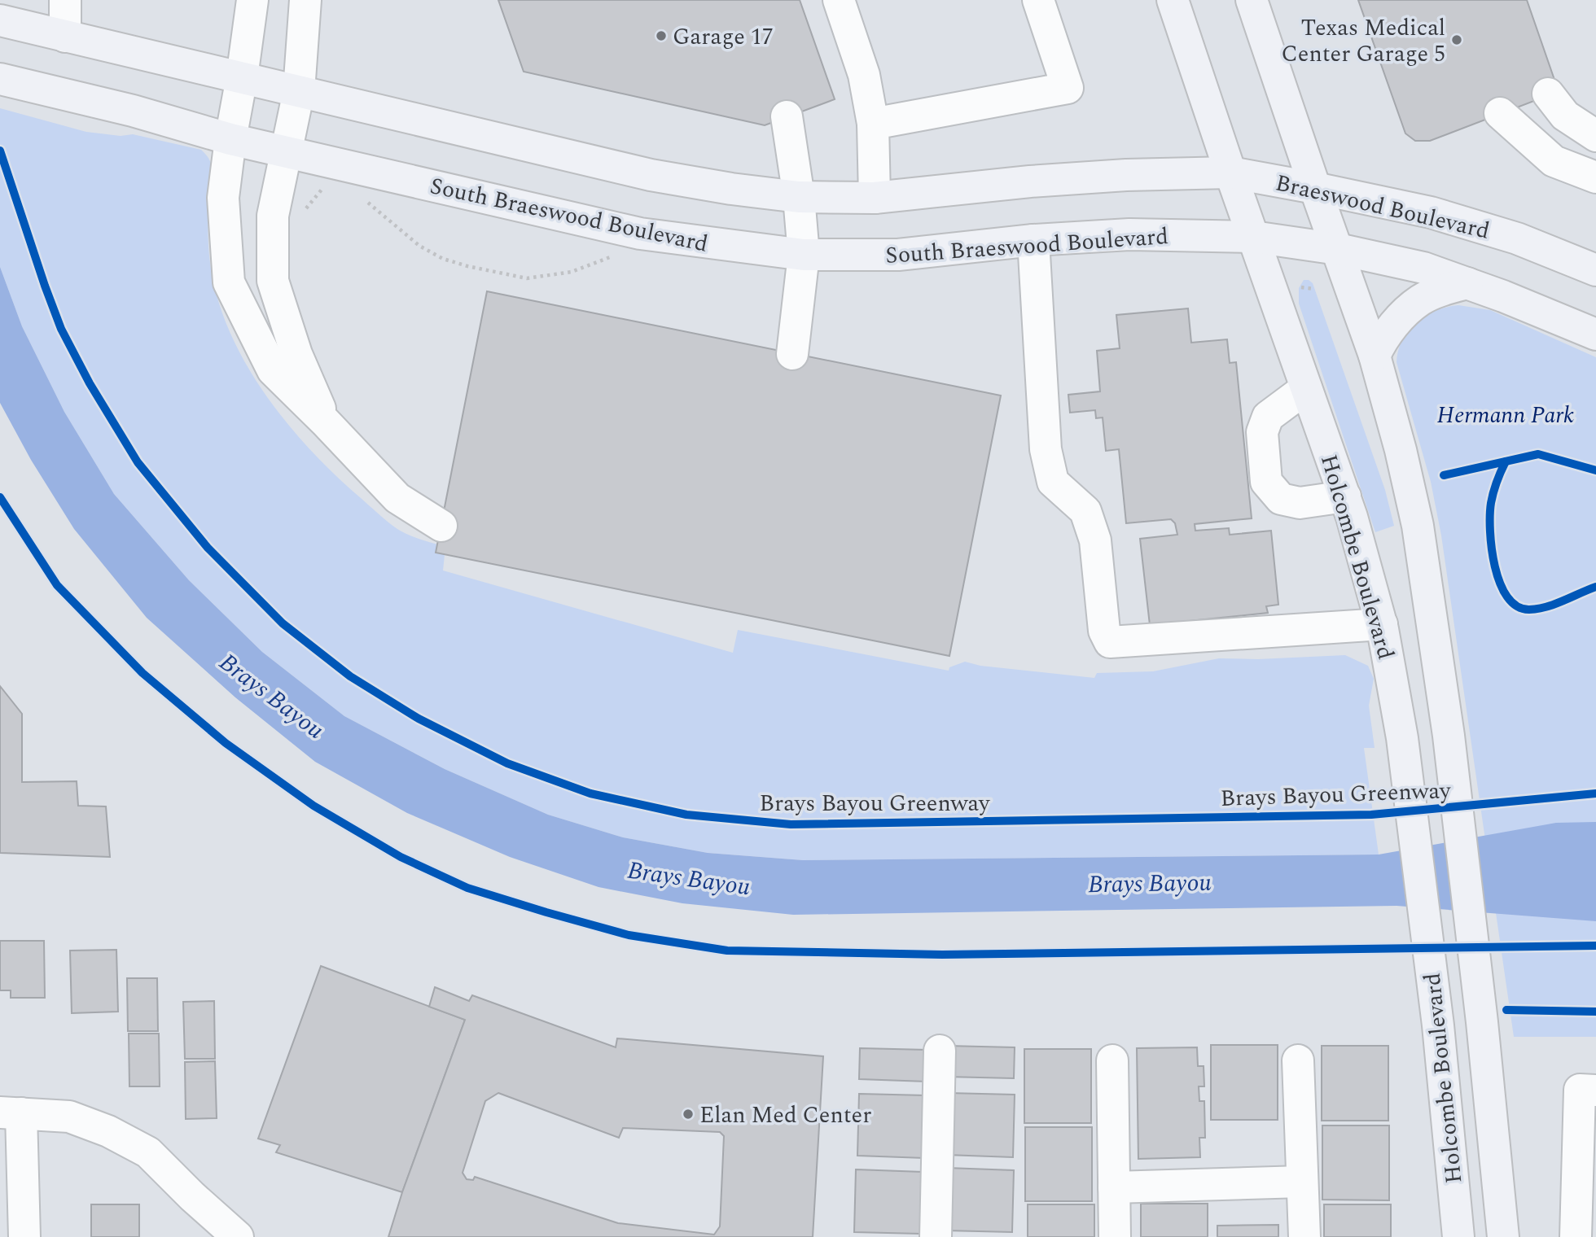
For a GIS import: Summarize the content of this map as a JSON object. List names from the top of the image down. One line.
{"streets":{"main road":["Braeswood Boulevard","South Braeswood Boulevard","Holcombe Boulevard"],"cycle path":["Brays Bayou Greenway"]},"crossings":[["Braeswood Boulevard","Holcombe Boulevard"],["South Braeswood Boulevard","Holcombe Boulevard"]],"water":["Brays Bayou"],"parks":["Hermann Park"],"places":["Garage 17","Texas Medical Center Garage 5","Elan Med Center"]}
